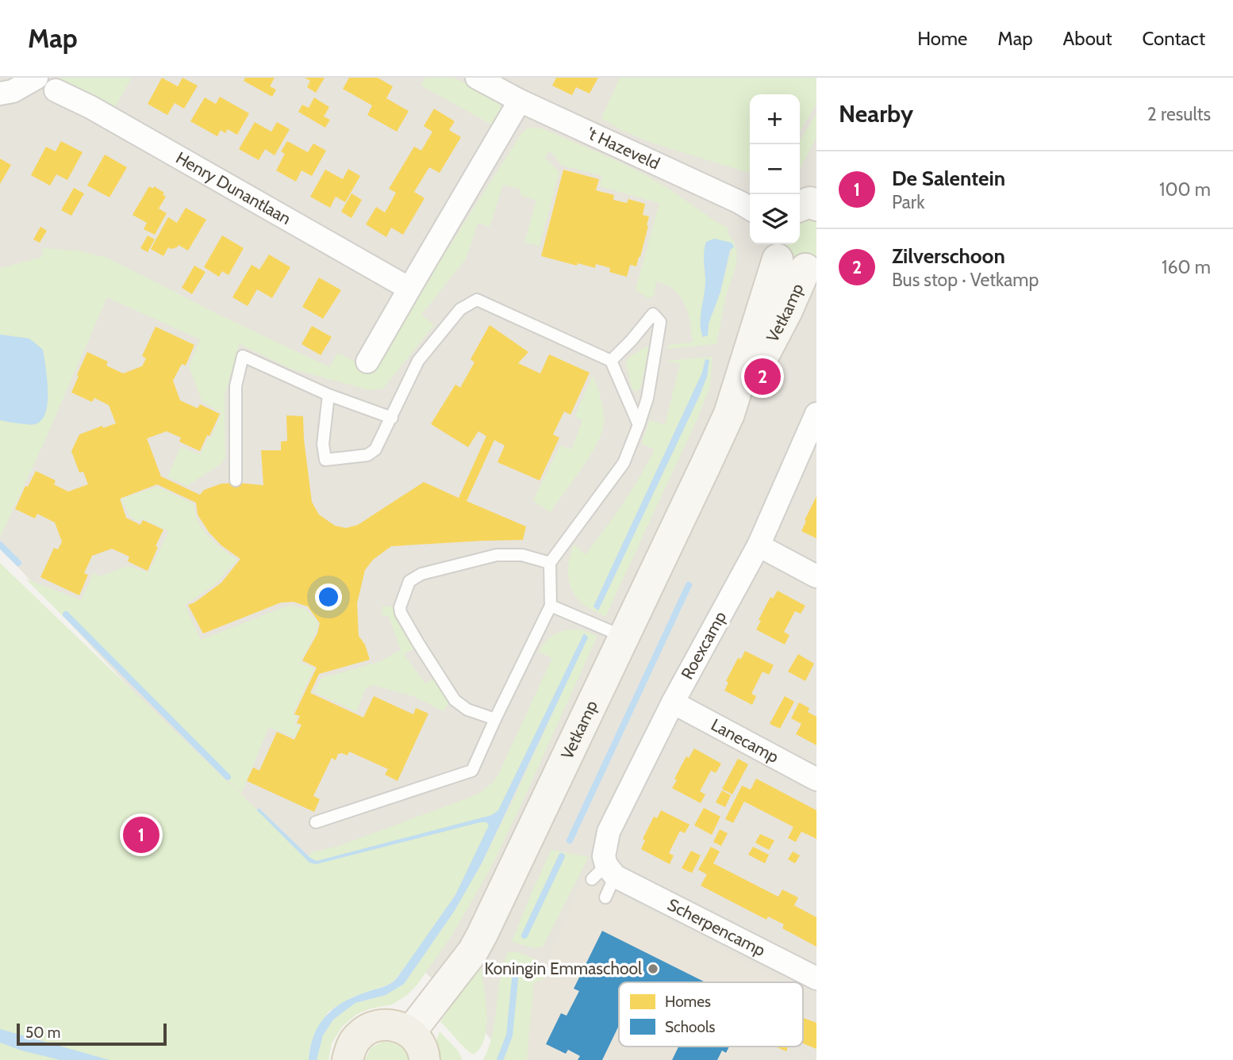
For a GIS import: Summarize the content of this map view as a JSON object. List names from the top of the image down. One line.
{"streets":{"street":["'t Hazeveld","Henry Dunantlaan","Vetkamp","Roexcamp","Lanecamp","Scherpencamp"]},"crossings":[["Roexcamp","Lanecamp"],["Roexcamp","Scherpencamp"]],"places":["Koningin Emmaschool"],"legend":["Homes","Schools"],"scale_bar":"50 m","page":{"header":"Map","nav":["Home","Map","About","Contact"],"heading":["Nearby","2 results"],"map_buttons":["+","−"],"list":[{"mark":"1","name":"De Salentein","note":"Park","value":"100 m"},{"mark":"2","name":"Zilverschoon","note":"Bus stop · Vetkamp","value":"160 m"}],"pins":["2","1"],"scale":"50 m"}}
